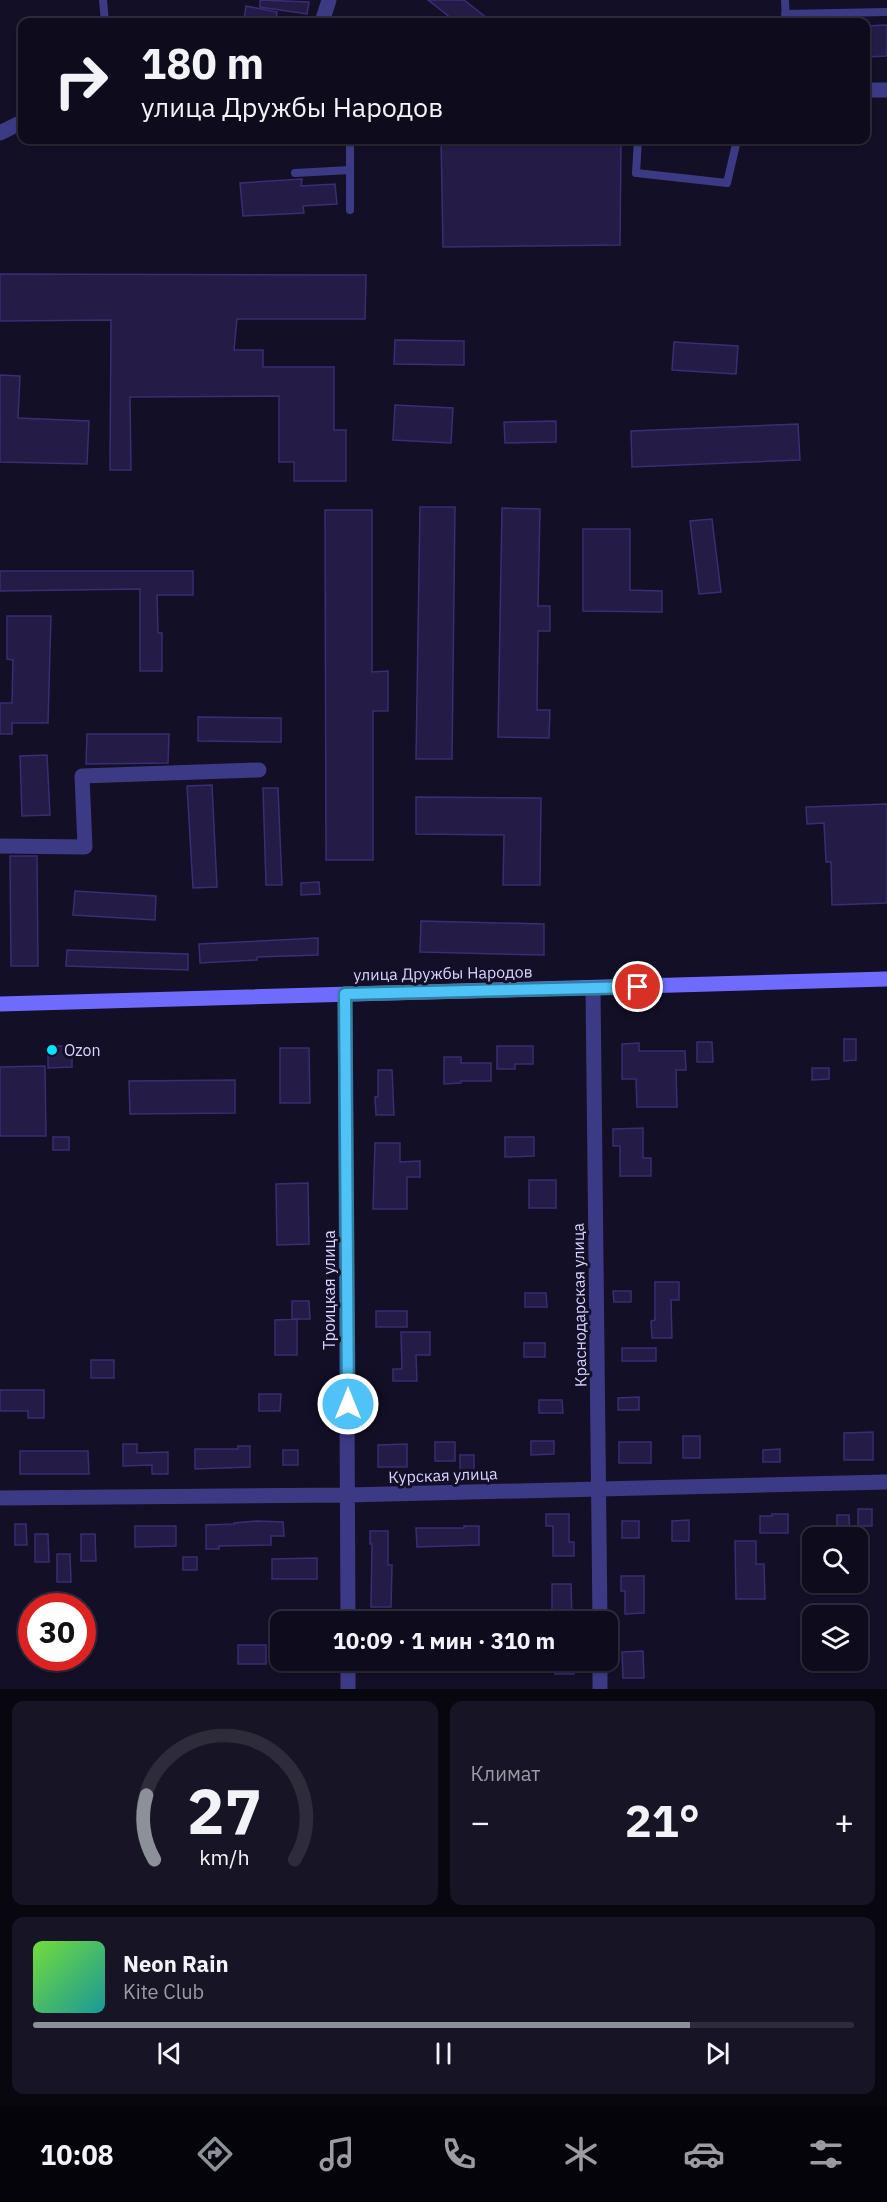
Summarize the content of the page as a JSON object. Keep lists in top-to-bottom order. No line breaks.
{"streets":{"street":["улица Дружбы Народов","Троицкая улица","Краснодарская улица","Курская улица"]},"crossings":[["улица Дружбы Народов","Троицкая улица"],["улица Дружбы Народов","Краснодарская улица"],["Троицкая улица","Курская улица"],["Краснодарская улица","Курская улица"]],"places":["Ozon"],"page":{"turn":["180 m","улица Дружбы Народов"],"limit":"30","trip":"10:09 · 1 мин · 310 m","tile":"Климат","heat":["−","21°","+"],"song":["Neon Rain","Kite Club"],"tabs":"10:08","gauge":["27","km/h"]}}
